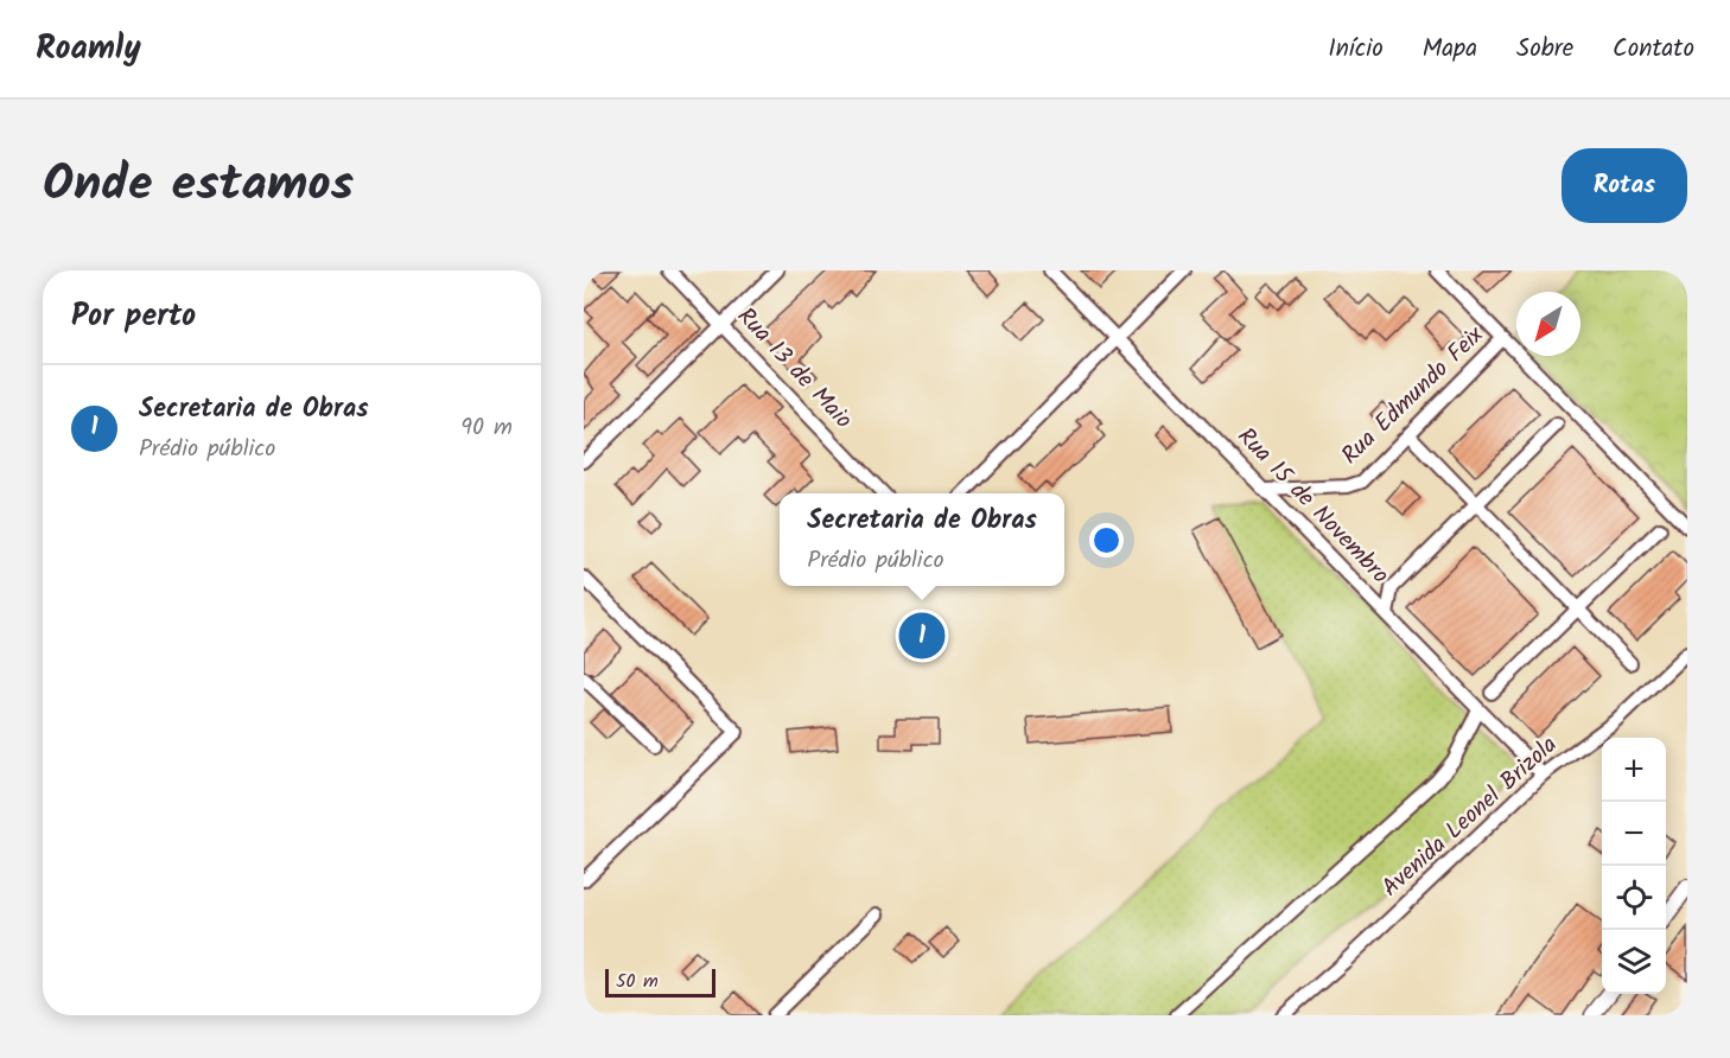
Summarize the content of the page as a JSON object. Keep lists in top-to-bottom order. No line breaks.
{"streets":{"street":["Rua 13 de Maio","Rua Edmundo Feix","Rua 15 de Novembro","Avenida Leonel Brizola"]},"crossings":[["Rua Edmundo Feix","Rua 15 de Novembro"],["Rua 15 de Novembro","Avenida Leonel Brizola"]],"scale_bar":"50 m","north":"bottom left","page":{"header":"Roamly","nav":["Início","Mapa","Sobre","Contato"],"title":"Onde estamos","buttons":"Rotas","heading":"Por perto","list":[{"mark":"1","name":"Secretaria de Obras","note":"Prédio público","value":"90 m"}],"popup":["Secretaria de Obras","Prédio público"],"pins":"1","map_buttons":["+","−"],"scale":"50 m"}}
